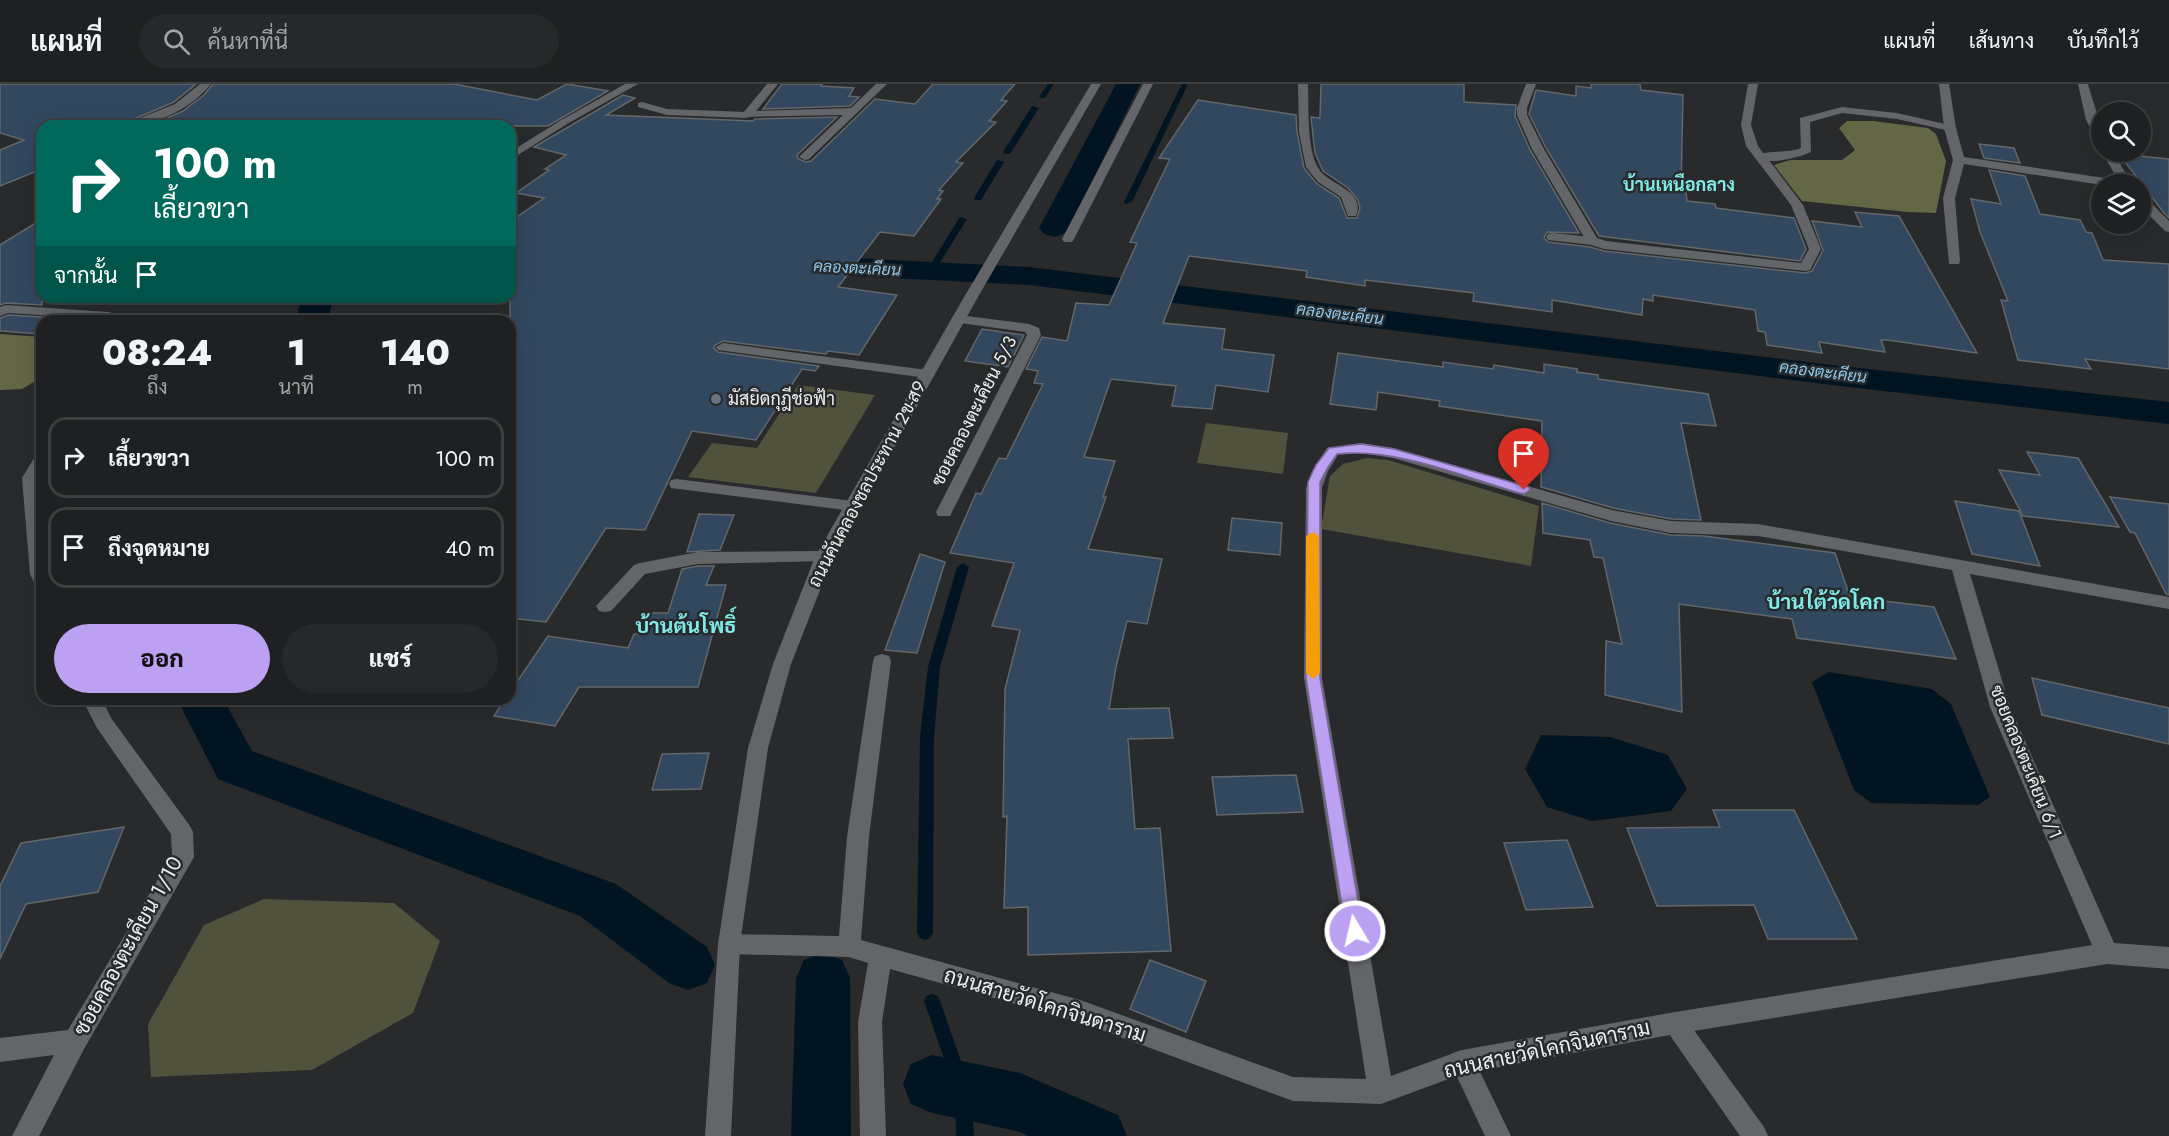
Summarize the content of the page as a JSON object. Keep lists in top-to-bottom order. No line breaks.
{"streets":{"street":["ซอยคลองตะเคียน 5/3","ถนนคันคลองชลประทาน 2ข-ส9","ซอยคลองตะเคียน 6/1","ซอยคลองตะเคียน 1/10","ถนนสายวัดโคกจินดาราม"]},"crossings":[["ซอยคลองตะเคียน 5/3","ถนนคันคลองชลประทาน 2ข-ส9"],["ถนนคันคลองชลประทาน 2ข-ส9","ถนนสายวัดโคกจินดาราม"],["ซอยคลองตะเคียน 6/1","ถนนสายวัดโคกจินดาราม"]],"districts":["บ้านเหนือกลาง","บ้านใต้วัดโคก","บ้านต้นโพธิ์"],"water":["คลองตะเคียน"],"places":["มัสยิดกุฎีช่อฟ้า"],"page":{"header":"แผนที่","search":"ค้นหาที่นี่","nav":["แผนที่","เส้นทาง","บันทึกไว้"],"turn":["100 m","เลี้ยวขวา"],"then":"จากนั้น","eta":["08:24","ถึง","1","นาที","140","m"],"list":[{"name":"เลี้ยวขวา","value":"100 m"},{"name":"ถึงจุดหมาย","value":"40 m"}],"buttons":["ออก","แชร์"]}}
